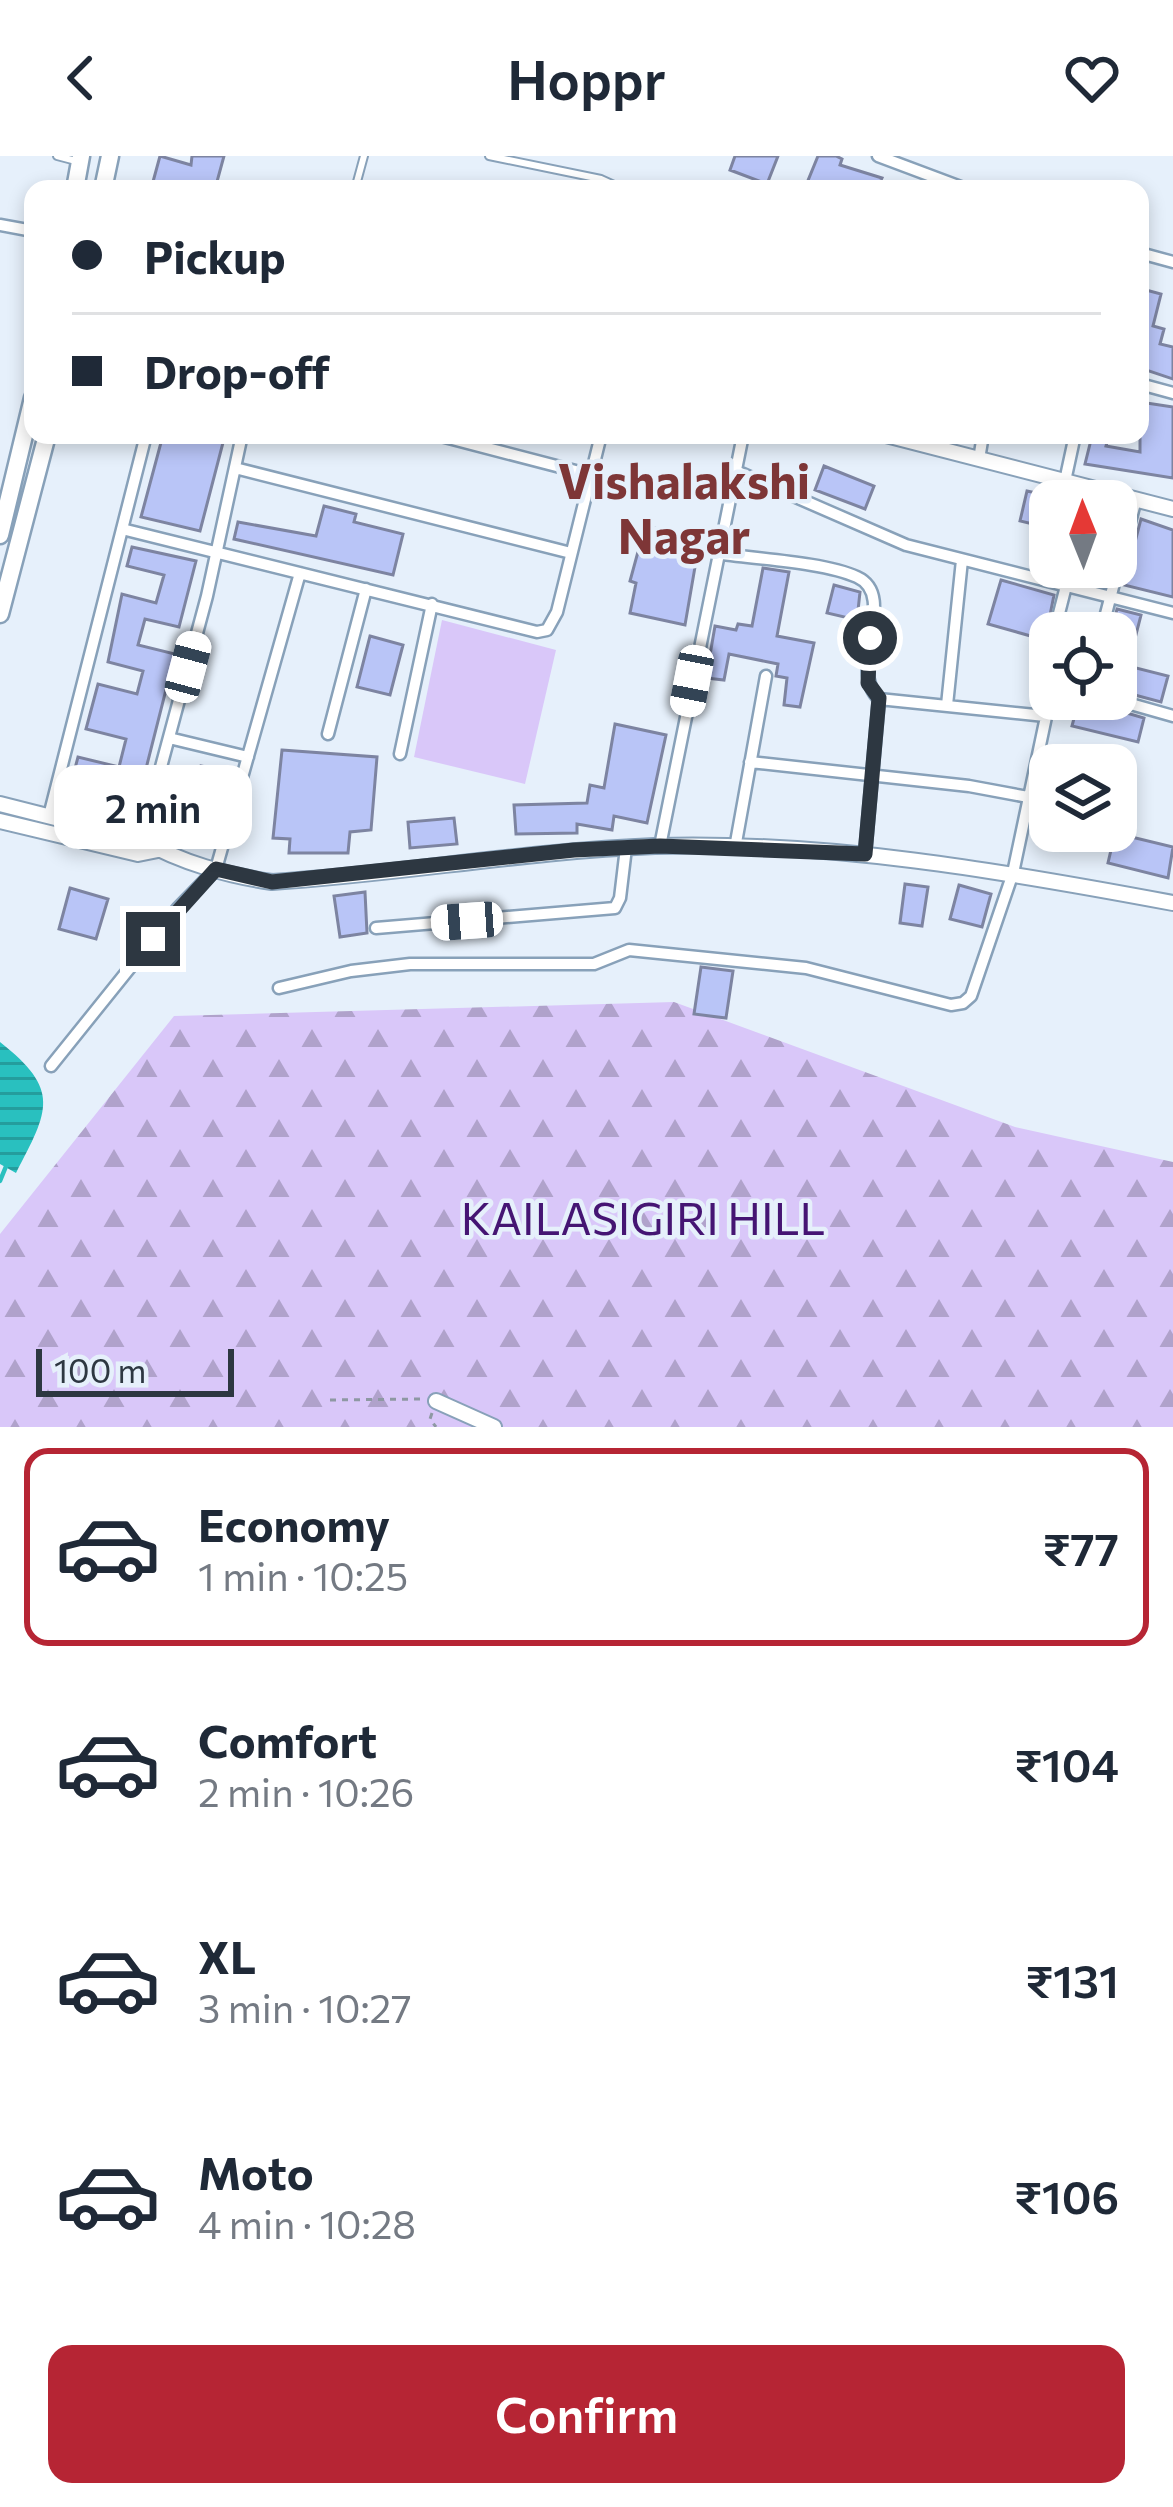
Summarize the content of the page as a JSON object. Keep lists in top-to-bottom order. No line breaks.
{"districts":["Vishalakshi Nagar"],"parks":["KAILASIGIRI HILL"],"scale_bar":"100 m","north":"top","page":{"header":"Hoppr","banner":["Pickup","Drop-off"],"bubble":"2 min","scale":"100 m","list":[{"name":"Economy","note":"1 min · 10:25","value":"₹77"},{"name":"Comfort","note":"2 min · 10:26","value":"₹104"},{"name":"XL","note":"3 min · 10:27","value":"₹131"},{"name":"Moto","note":"4 min · 10:28","value":"₹106"}],"buttons":"Confirm"}}
